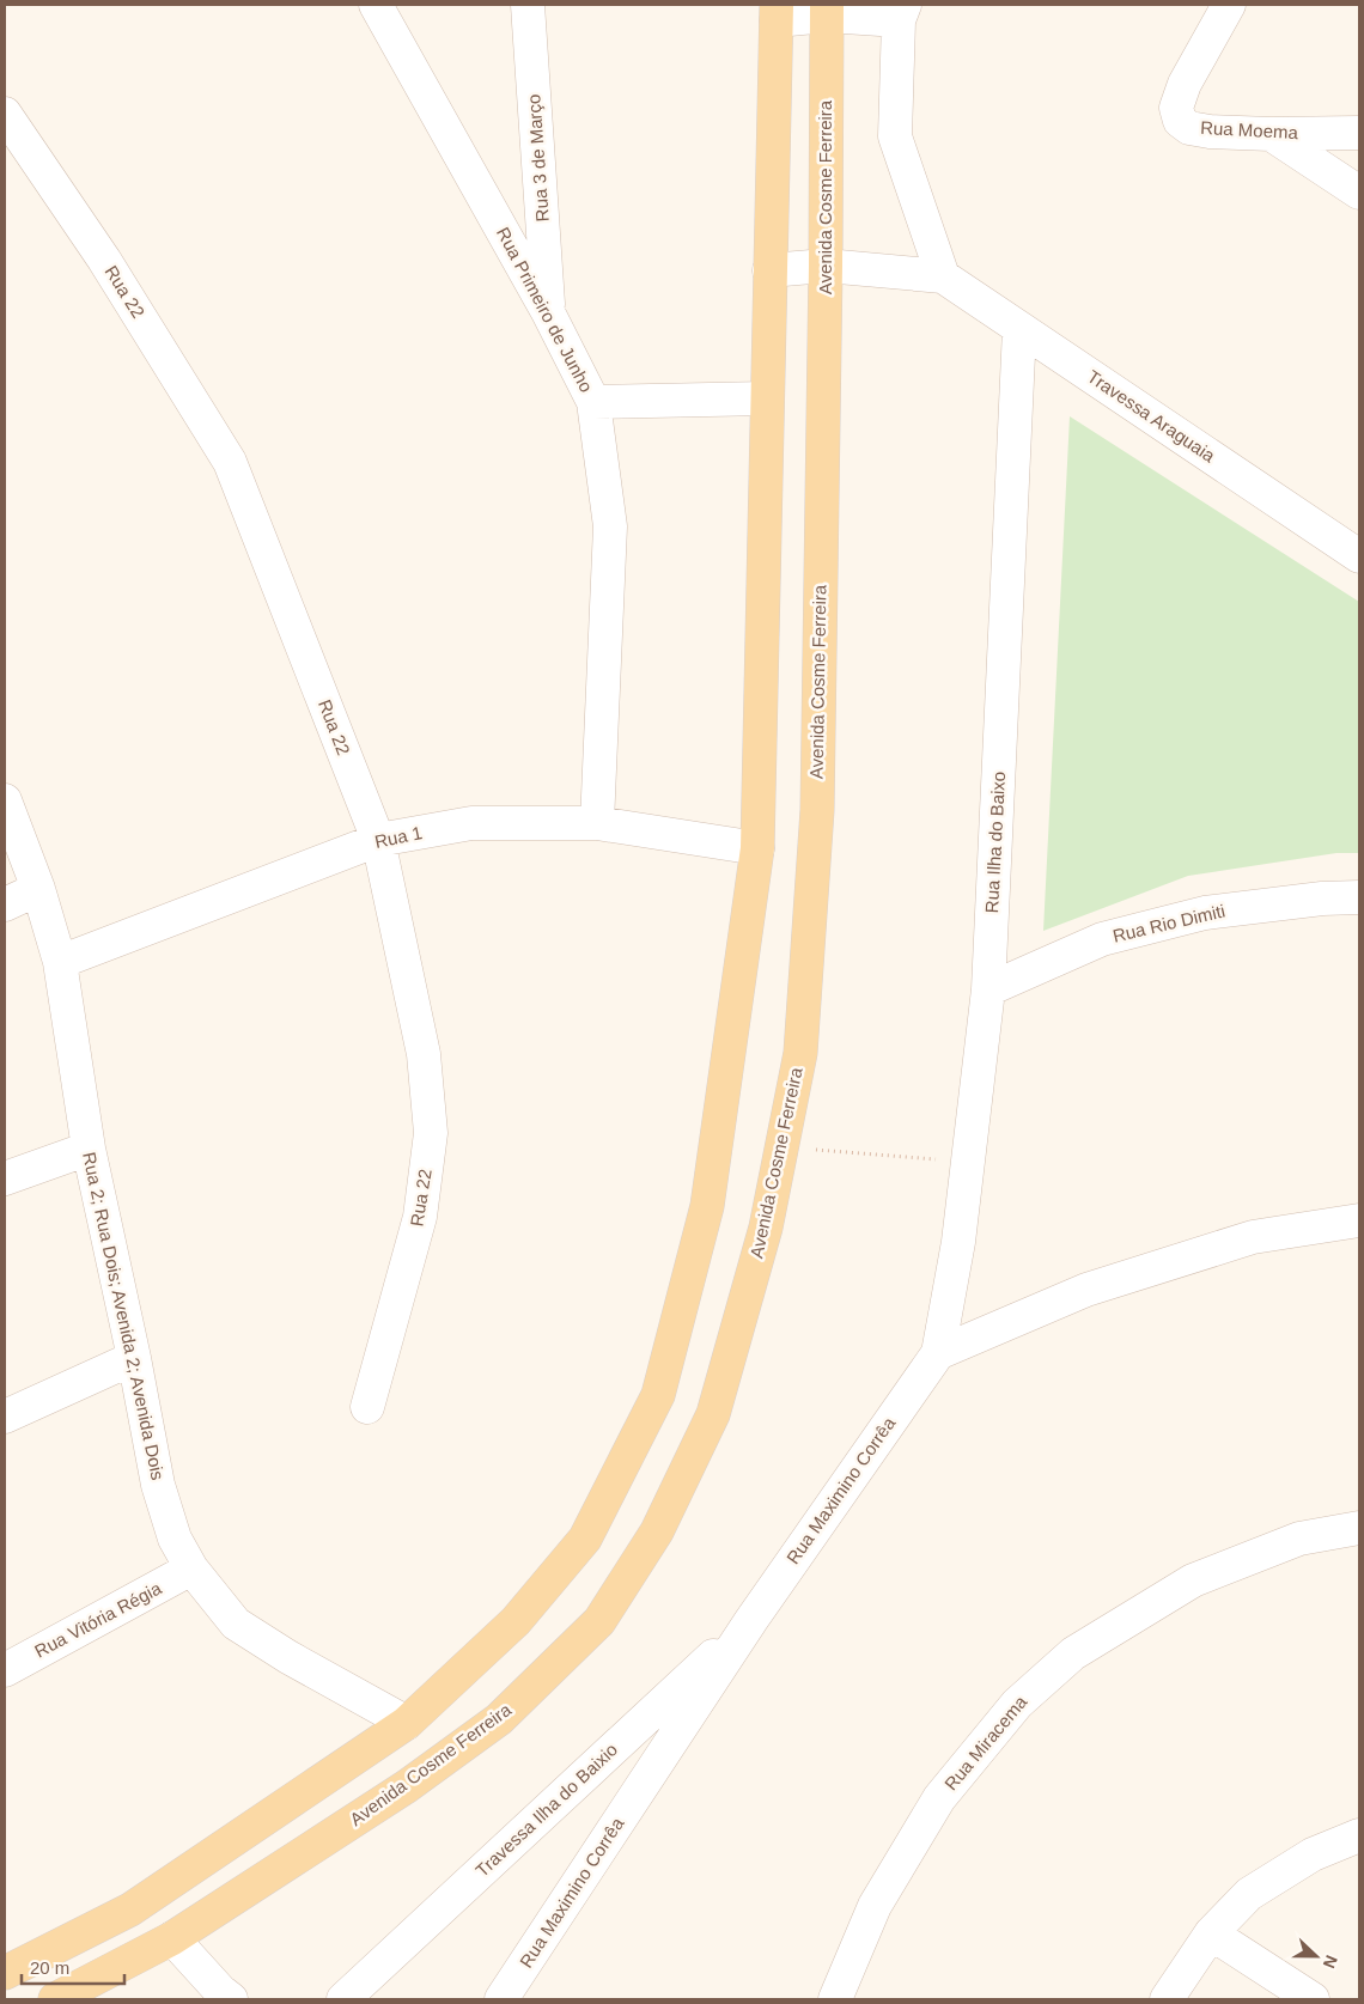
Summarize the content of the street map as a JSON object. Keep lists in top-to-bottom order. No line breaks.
{"streets":{"main road":["Avenida Cosme Ferreira"],"street":["Rua Moema","Rua 3 de Março","Rua 22","Rua Primeiro de Junho","Travessa Araguaia","Rua 1","Rua Ilha do Baixo","Rua Rio Dimiti","Rua 2; Rua Dois; Avenida 2; Avenida Dois","Rua Maximino Corrêa","Rua Vitória Régia","Rua Miracema","Travessa Ilha do Baixio"]},"crossings":[["Rua 3 de Março","Rua Primeiro de Junho"],["Rua 22","Rua 1"],["Rua Primeiro de Junho","Rua 1"],["Travessa Araguaia","Rua Ilha do Baixo"],["Rua 1","Rua 2; Rua Dois; Avenida 2; Avenida Dois"],["Rua Ilha do Baixo","Rua Rio Dimiti"],["Rua Ilha do Baixo","Rua Maximino Corrêa"],["Rua 2; Rua Dois; Avenida 2; Avenida Dois","Rua Vitória Régia"],["Rua Maximino Corrêa","Travessa Ilha do Baixio"]],"scale_bar":"20 m","north":"right"}
